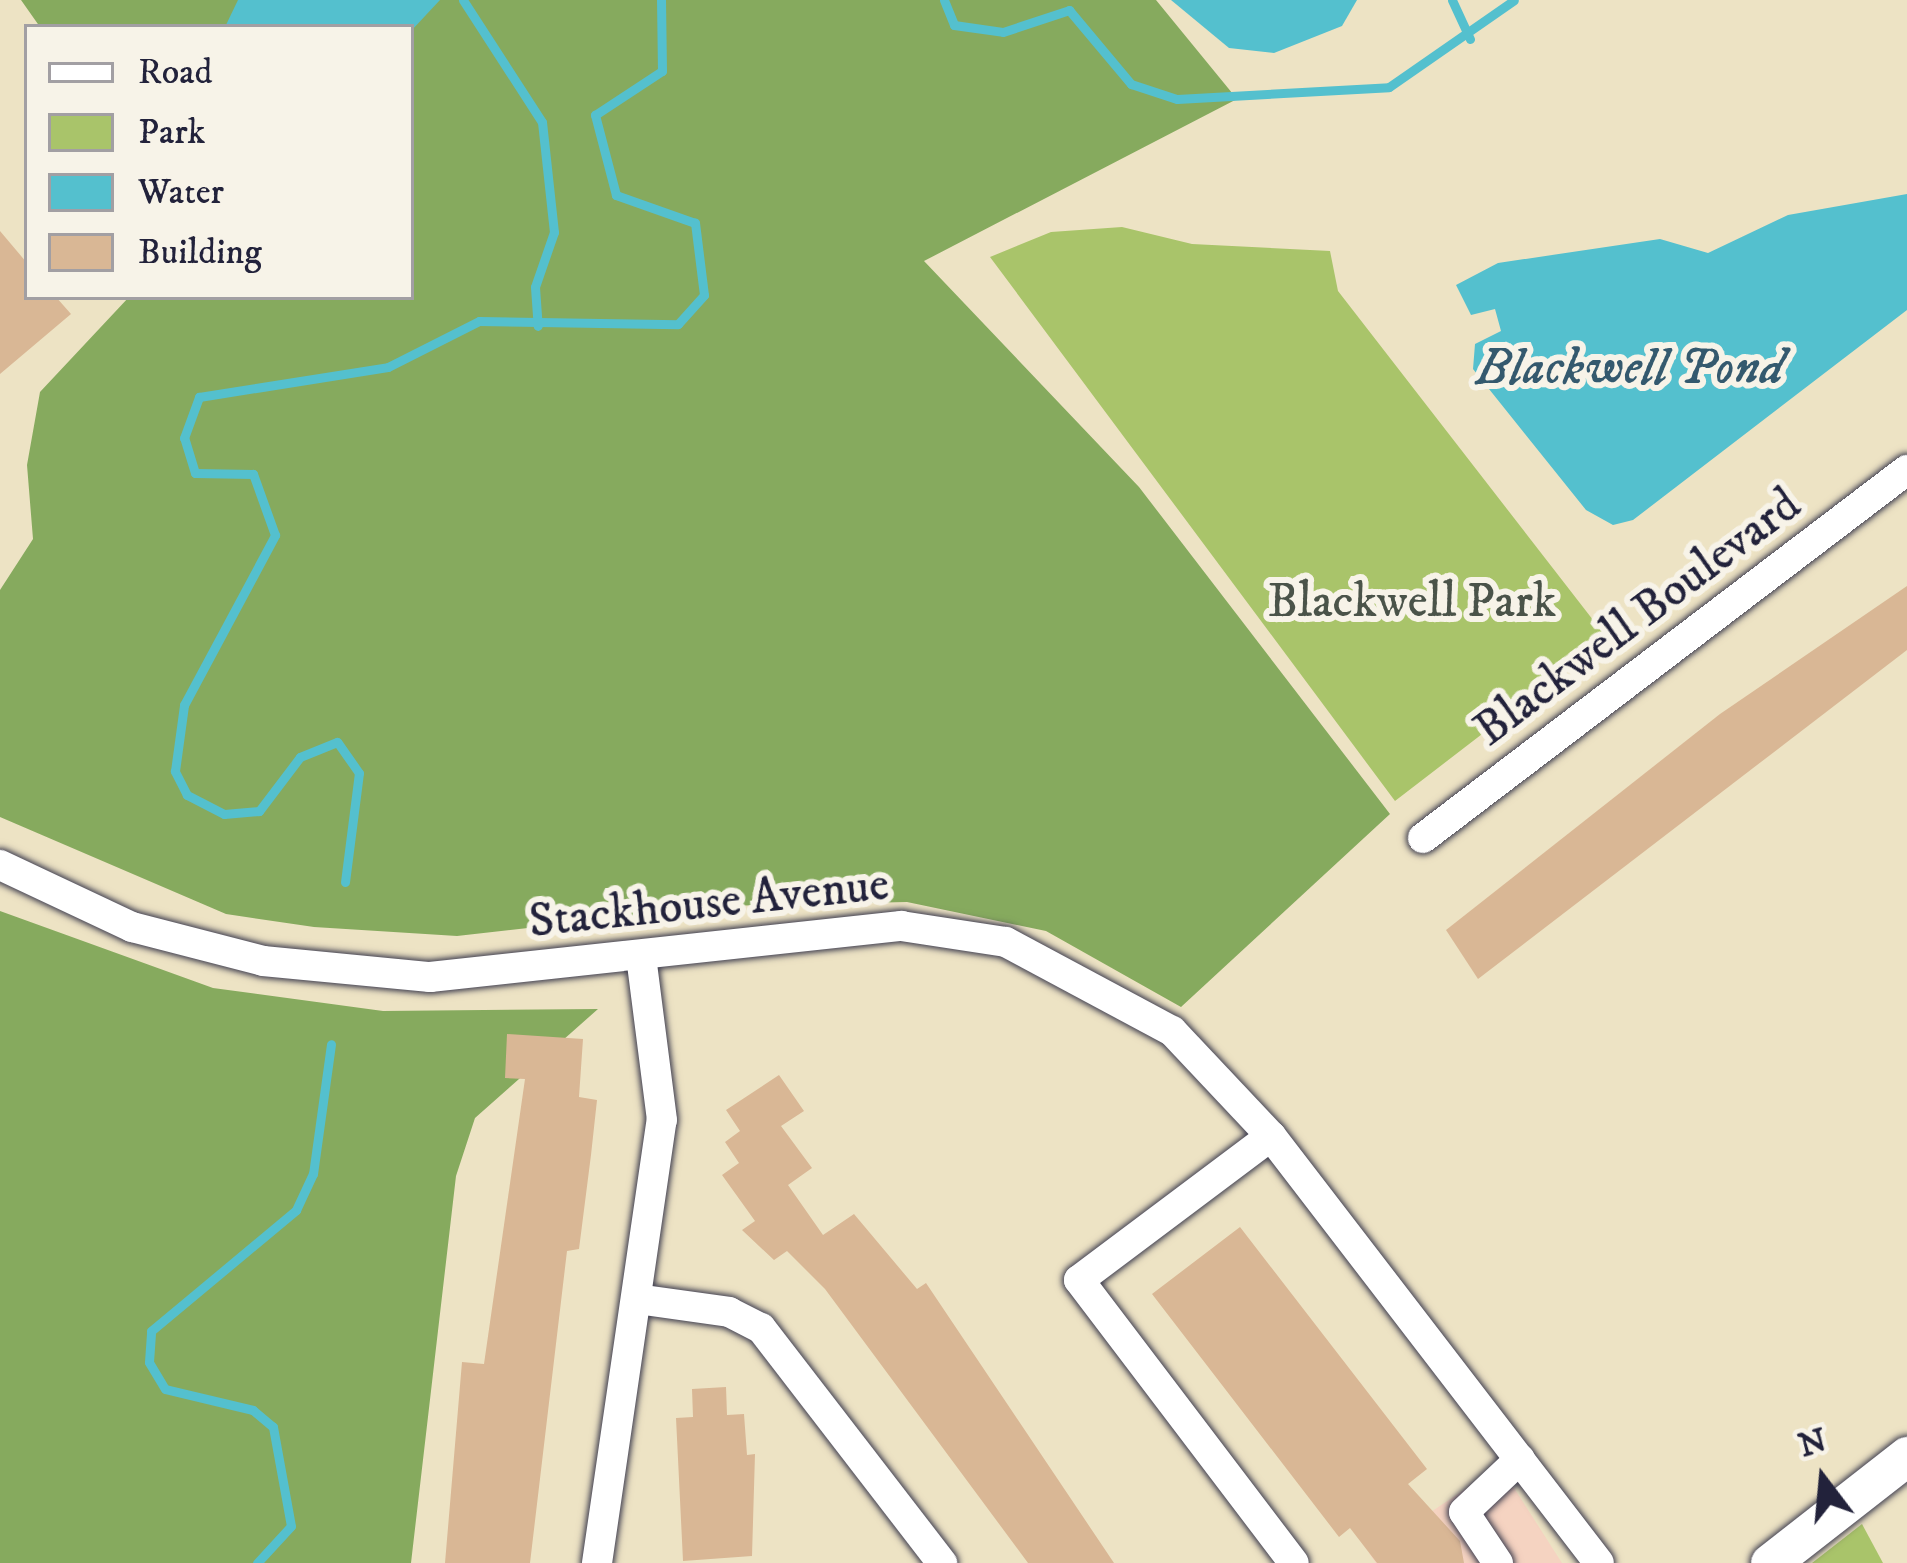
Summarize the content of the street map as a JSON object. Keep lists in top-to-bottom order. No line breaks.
{"streets":{"street":["Blackwell Boulevard","Stackhouse Avenue"]},"water":["Blackwell Pond"],"parks":["Blackwell Park"],"legend":["Road","Park","Water","Building"],"north":"top"}
